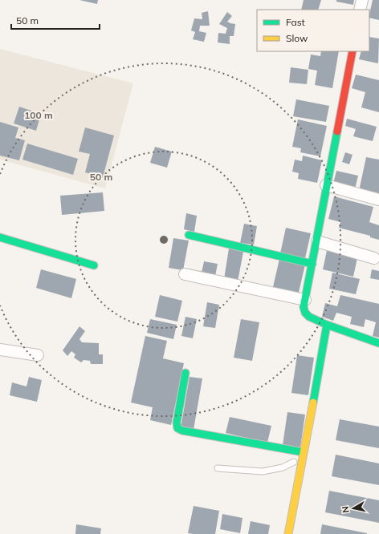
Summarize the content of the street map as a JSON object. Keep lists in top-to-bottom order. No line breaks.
{"legend":["Fast","Slow"],"scale_bar":"50 m","north":"left","rings":["100 m","50 m"]}
